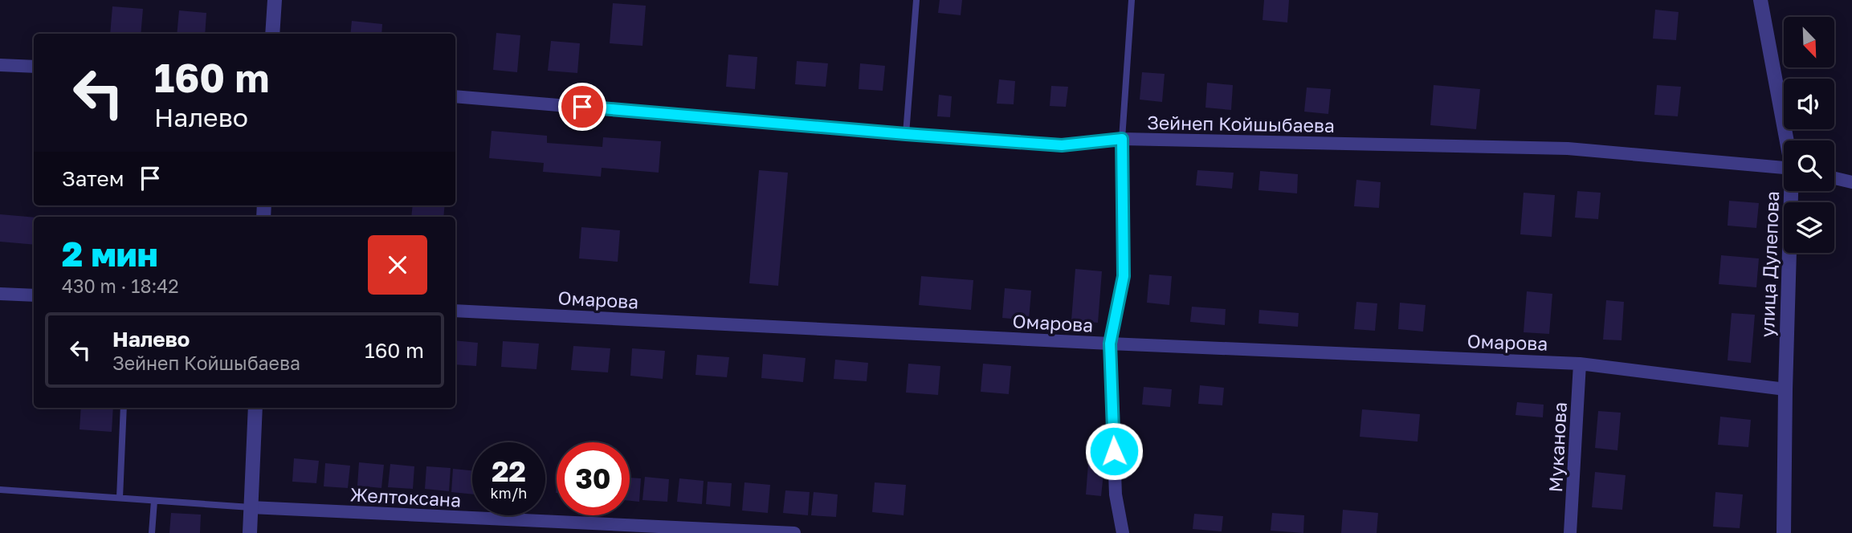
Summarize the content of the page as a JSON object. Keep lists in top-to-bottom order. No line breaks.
{"streets":{"street":["Зейнеп Койшыбаева","улица Дулепова","Омарова","Муканова","Желтоксана"]},"crossings":[["улица Дулепова","Омарова"],["Омарова","Муканова"]],"north":"bottom right","page":{"turn":["160 m","Налево"],"then":"Затем","heading":["2 мин","430 m · 18:42"],"list":[{"name":"Налево","note":"Зейнеп Койшыбаева","value":"160 m"}],"speed":"22 km/h","limit":"30"}}
